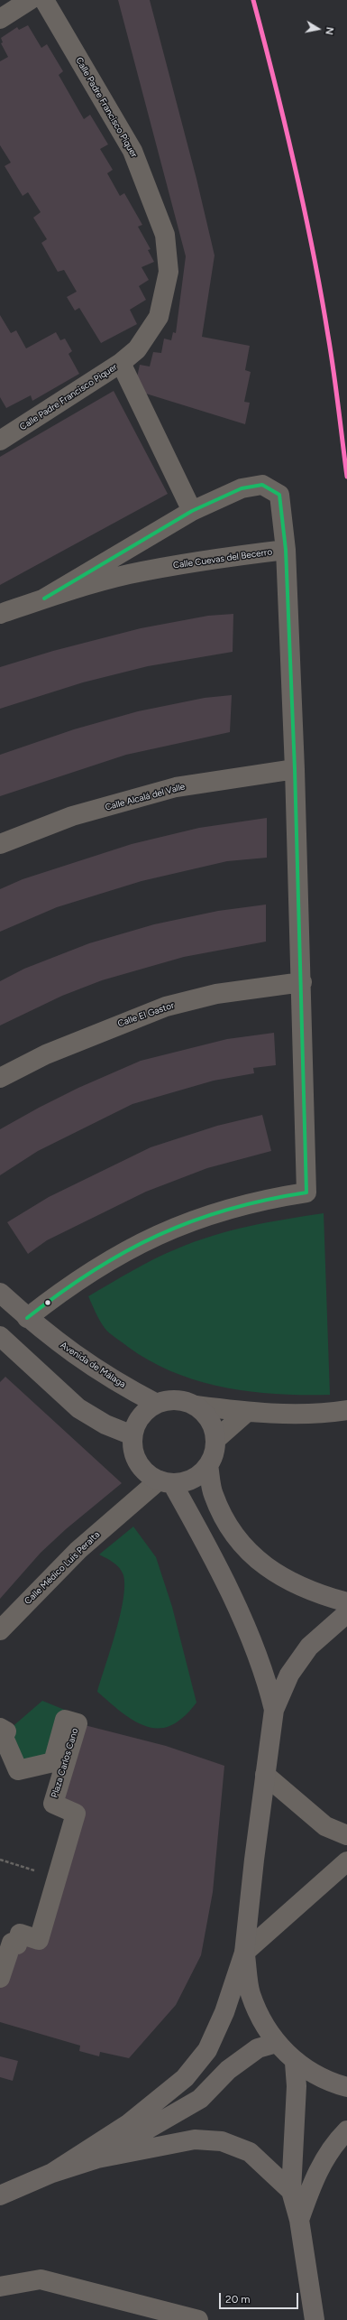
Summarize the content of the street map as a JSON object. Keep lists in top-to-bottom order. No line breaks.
{"streets":{"main road":["Avenida de Málaga"],"street":["Calle Padre Francisco Piquer","Calle Cuevas del Becerro","Calle Alcalá del Valle","Calle El Gastor","Calle Médico Luis Peralta","Plaza Carlos Cano"]},"crossings":[["Calle Cuevas del Becerro","Calle Alcalá del Valle"],["Calle Cuevas del Becerro","Calle El Gastor"],["Calle Cuevas del Becerro","Avenida de Málaga"],["Avenida de Málaga","Calle Médico Luis Peralta"]],"scale_bar":"20 m","north":"right"}
